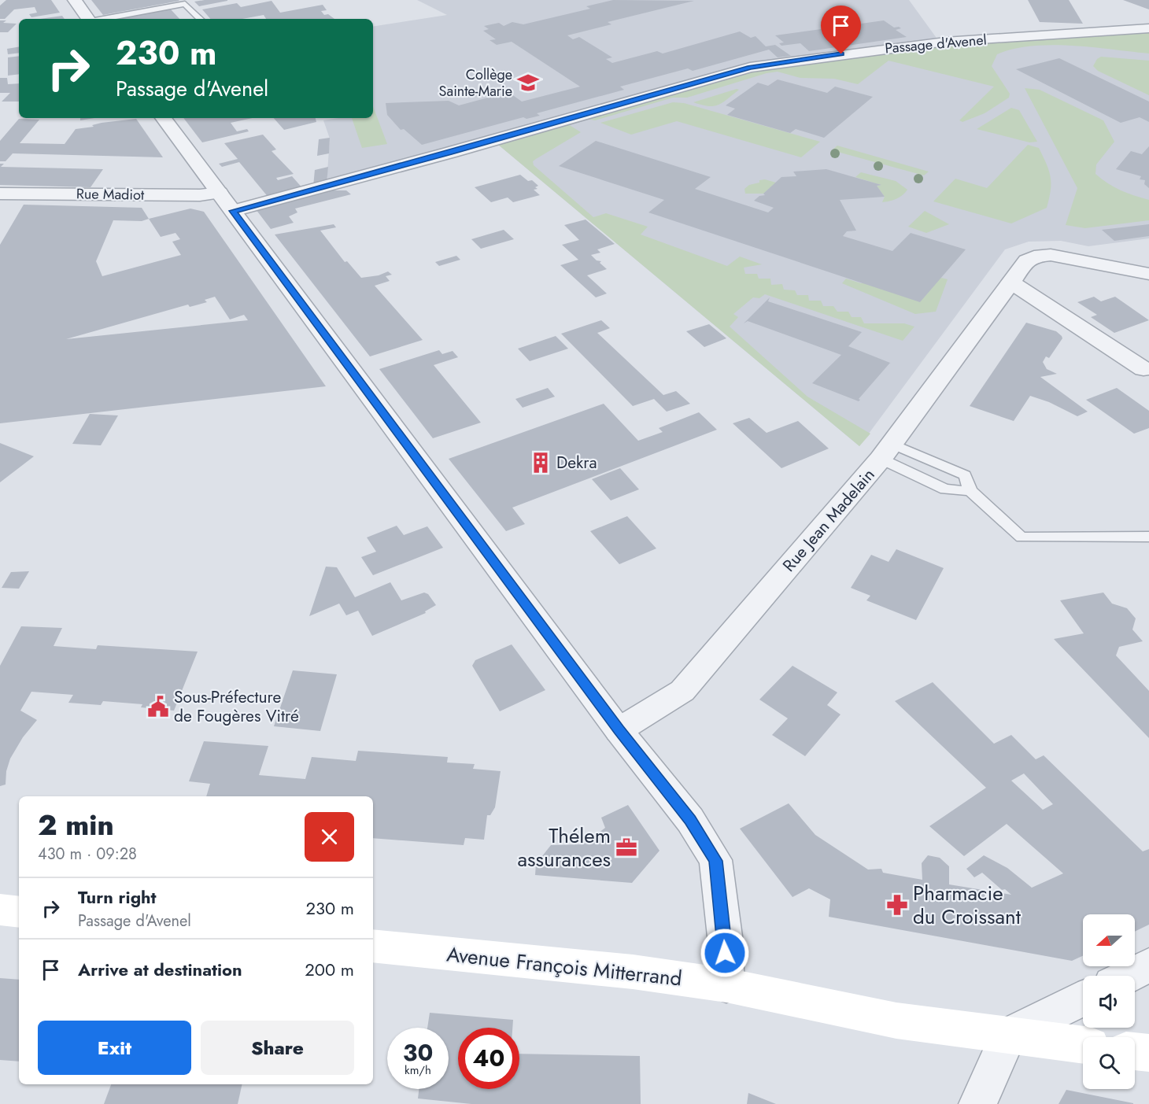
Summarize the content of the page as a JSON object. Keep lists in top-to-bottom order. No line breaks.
{"streets":{"main road":["Avenue François Mitterrand"],"street":["Passage d'Avenel","Rue Madiot","Rue Jean Madelain"]},"crossings":[["Passage d'Avenel","Rue Madiot"]],"places":{"school or university":["Collège Sainte-Marie"],"building":["Dekra"],"public building":["Sous-Préfecture de Fougères Vitré"],"office":["Thélem assurances"],"pharmacy":["Pharmacie du Croissant"]},"north":"left","page":{"turn":["230 m","Passage d'Avenel"],"heading":["2 min","430 m · 09:28"],"list":[{"name":"Turn right","note":"Passage d'Avenel","value":"230 m"},{"name":"Arrive at destination","value":"200 m"}],"buttons":["Exit","Share"],"speed":"30 km/h","limit":"40"}}
